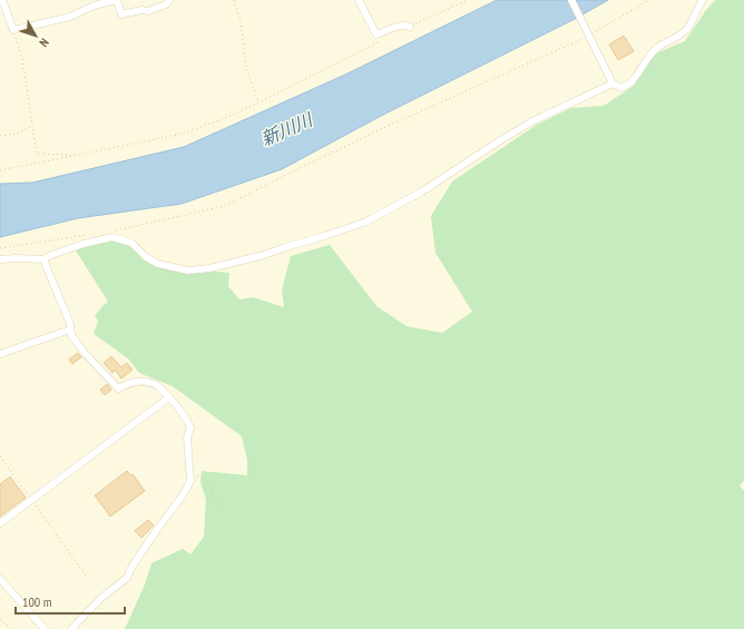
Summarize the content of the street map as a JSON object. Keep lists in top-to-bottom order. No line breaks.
{"water":["新川川"],"scale_bar":"100 m","north":"bottom right"}
